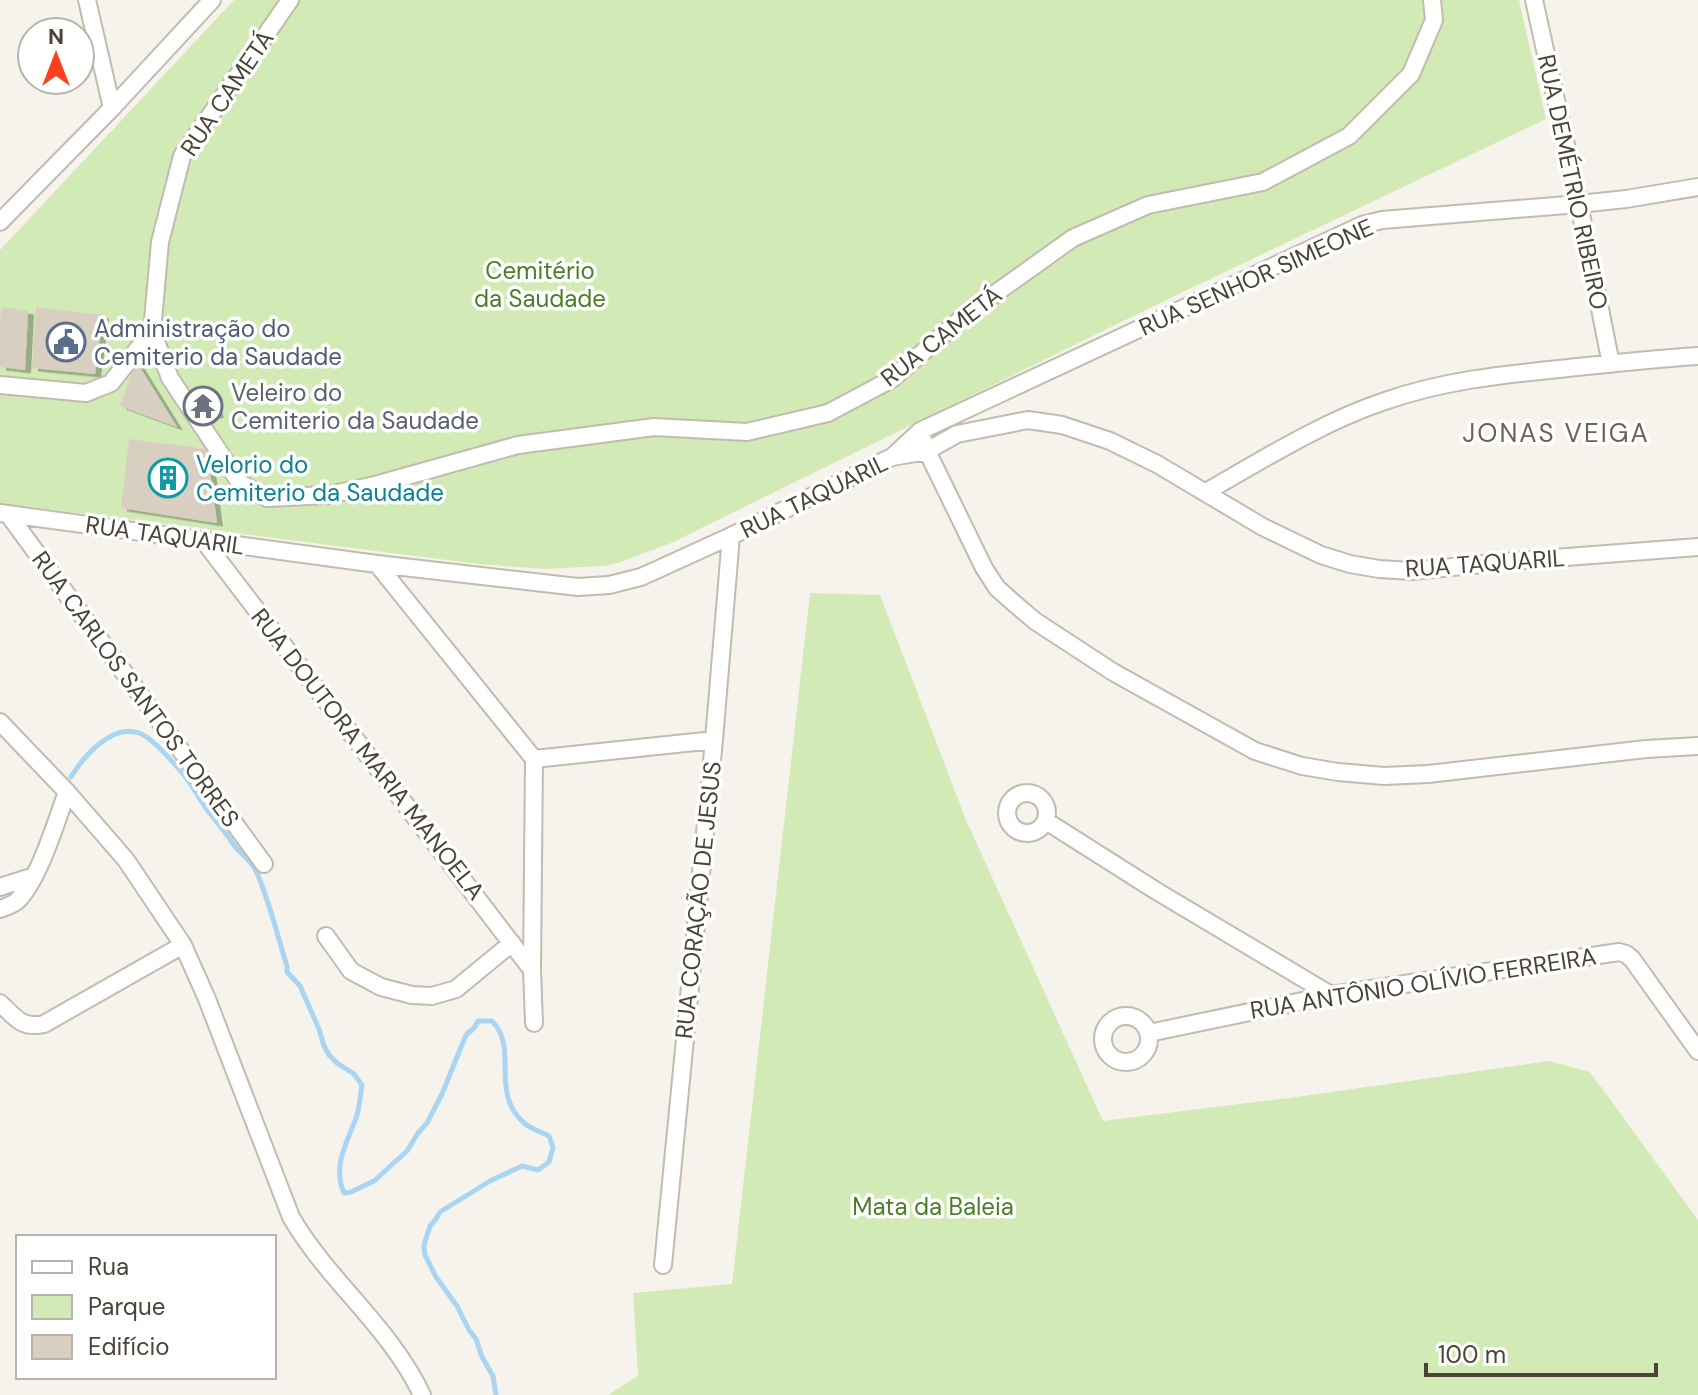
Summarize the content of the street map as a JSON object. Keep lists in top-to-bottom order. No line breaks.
{"streets":{"street":["RUA CAMETÁ","RUA DEMÉTRIO RIBEIRO","RUA SENHOR SIMEONE","RUA TAQUARIL","RUA CARLOS SANTOS TORRES","RUA DOUTORA MARIA MANOELA","RUA CORAÇÃO DE JESUS","RUA ANTÔNIO OLÍVIO FERREIRA"]},"crossings":[["RUA DEMÉTRIO RIBEIRO","RUA SENHOR SIMEONE"],["RUA SENHOR SIMEONE","RUA TAQUARIL"],["RUA TAQUARIL","RUA CARLOS SANTOS TORRES"],["RUA TAQUARIL","RUA DOUTORA MARIA MANOELA"],["RUA TAQUARIL","RUA CORAÇÃO DE JESUS"]],"districts":["JONAS VEIGA"],"parks":["Cemitério da Saudade","Mata da Baleia"],"places":{"public building":["Administração do Cemiterio da Saudade"],"temple":["Veleiro do Cemiterio da Saudade"],"building":["Velorio do Cemiterio da Saudade"]},"legend":["Rua","Parque","Edifício"],"scale_bar":"100 m","north":"top"}
